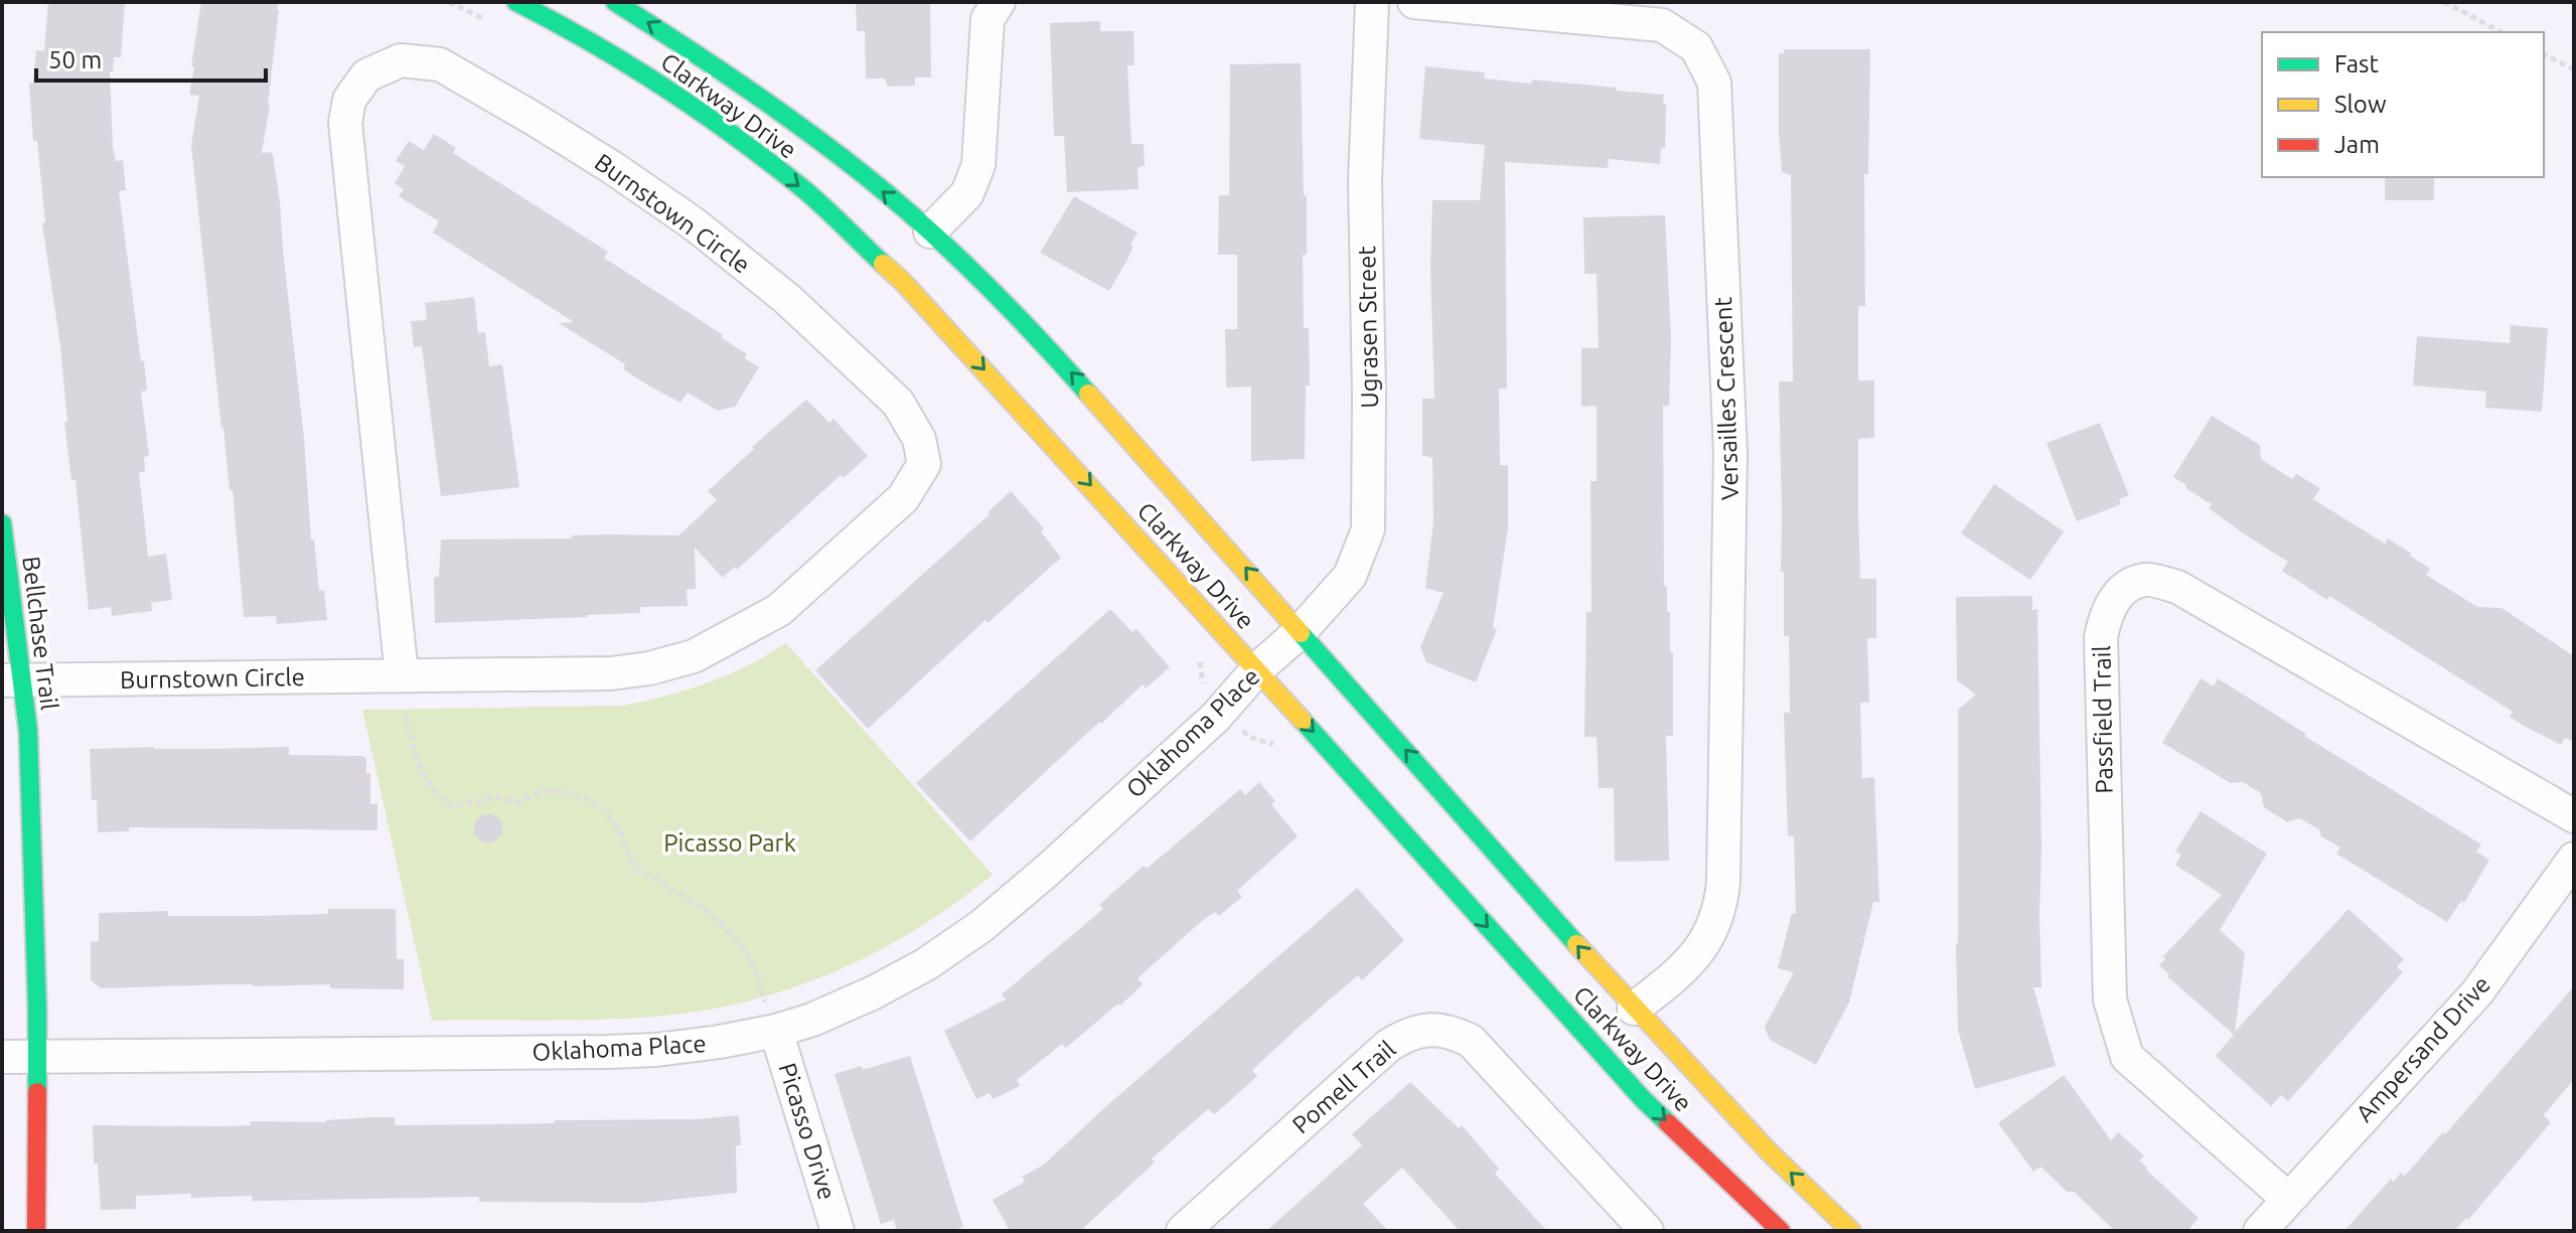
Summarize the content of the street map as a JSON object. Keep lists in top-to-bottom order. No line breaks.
{"streets":{"street":["Clarkway Drive","Burnstown Circle","Ugrasen Street","Versailles Crescent","Bellchase Trail","Passfield Trail","Oklahoma Place","Ampersand Drive","Pomell Trail","Picasso Drive"]},"crossings":[["Clarkway Drive","Ugrasen Street"],["Clarkway Drive","Versailles Crescent"],["Clarkway Drive","Oklahoma Place"],["Burnstown Circle","Bellchase Trail"],["Ugrasen Street","Oklahoma Place"],["Bellchase Trail","Oklahoma Place"],["Passfield Trail","Ampersand Drive"],["Oklahoma Place","Picasso Drive"]],"parks":["Picasso Park"],"legend":["Fast","Slow","Jam"],"scale_bar":"50 m"}
